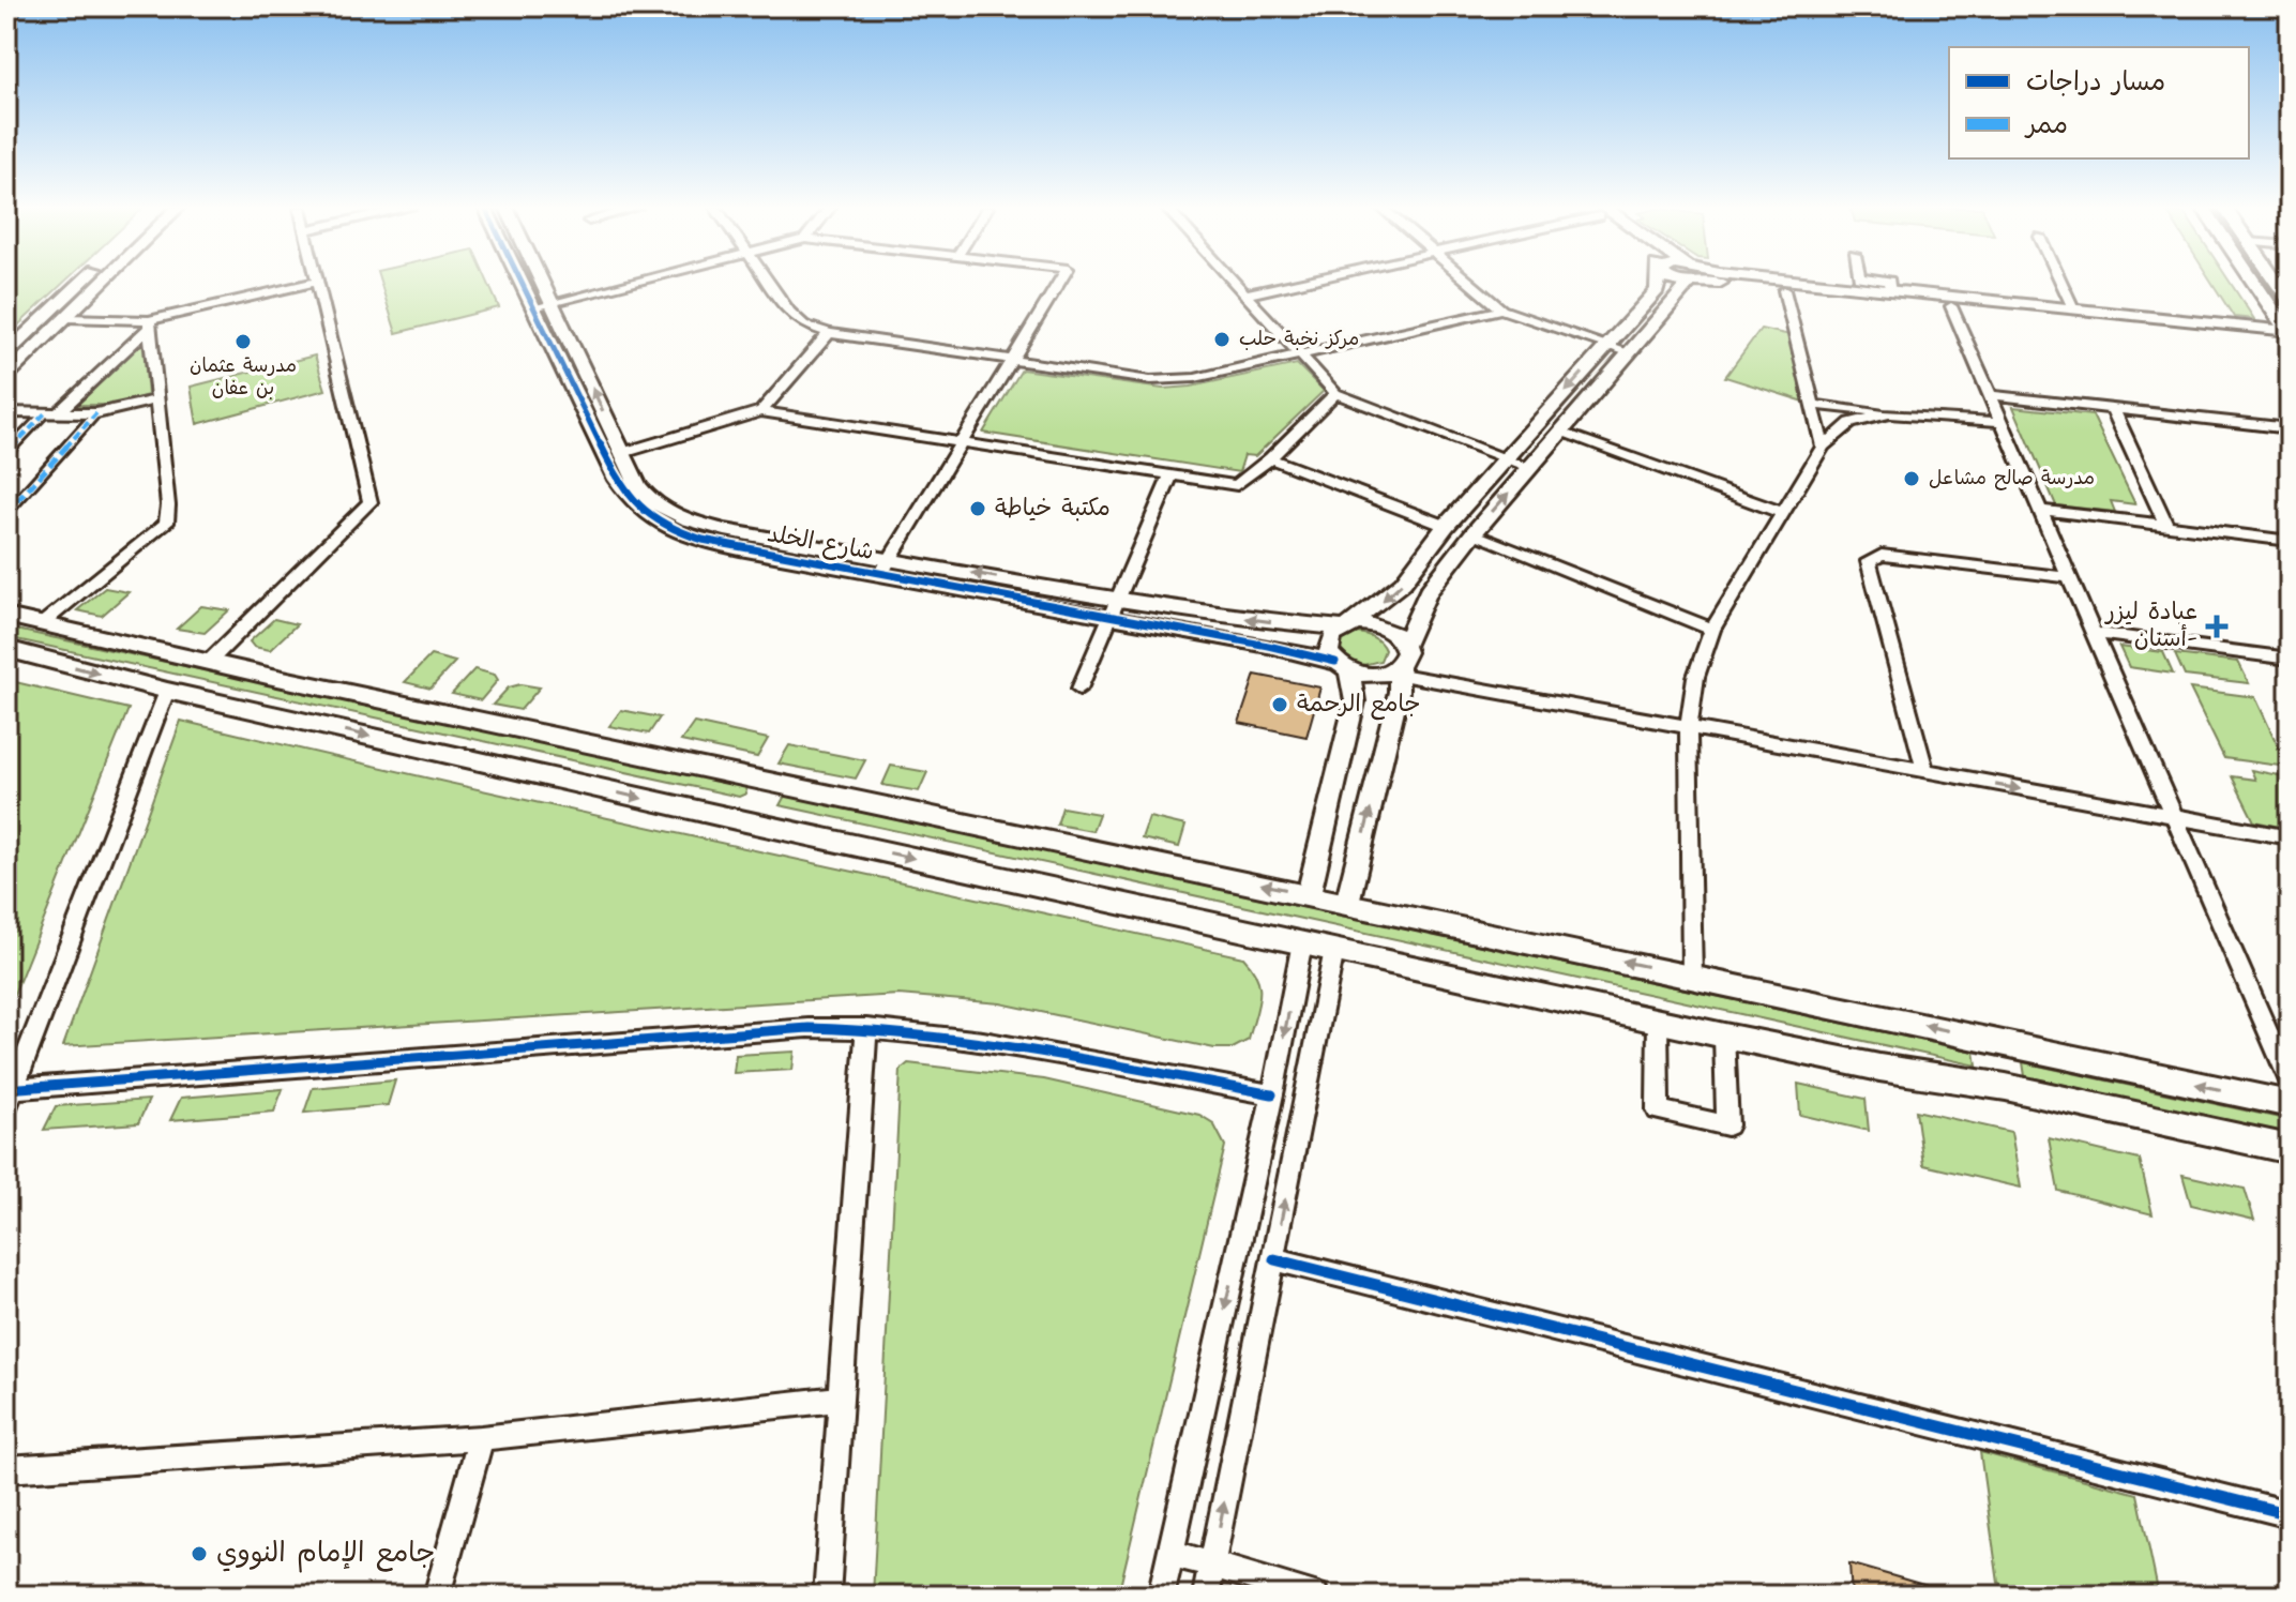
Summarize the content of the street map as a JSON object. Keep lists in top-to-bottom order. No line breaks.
{"streets":{"street":["شارع الخلد"]},"places":{"other":["مركز نخبة حلب","مدرسة عثمان بن عفان","مدرسة صالح مشاعل","مكتبة خياطة","جامع الرحمة","جامع الإمام النووي"],"health":["عيادة ليزر أسنان-"]},"legend":["مسار دراجات","ممر"]}
